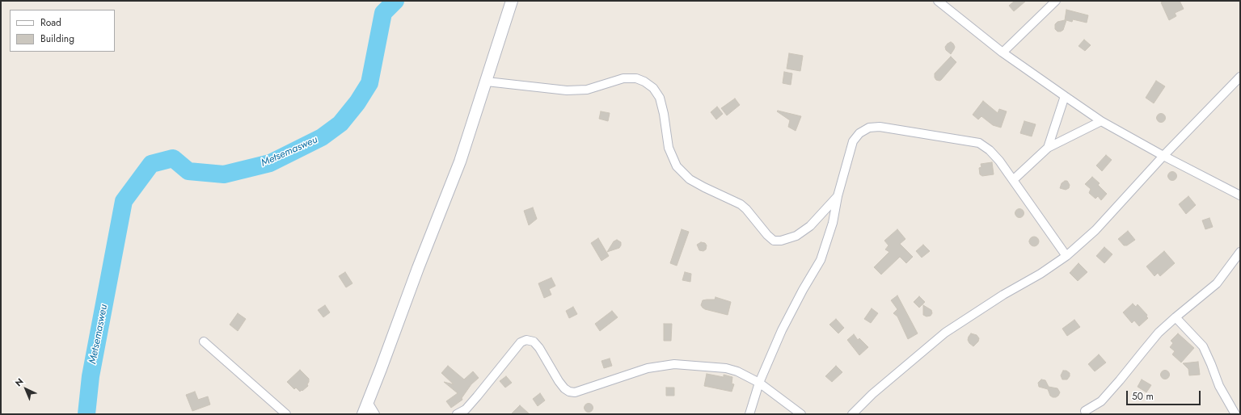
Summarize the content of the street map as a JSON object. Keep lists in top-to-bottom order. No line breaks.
{"water":["Metsemasweu"],"legend":["Road","Building"],"scale_bar":"50 m","north":"top left"}
